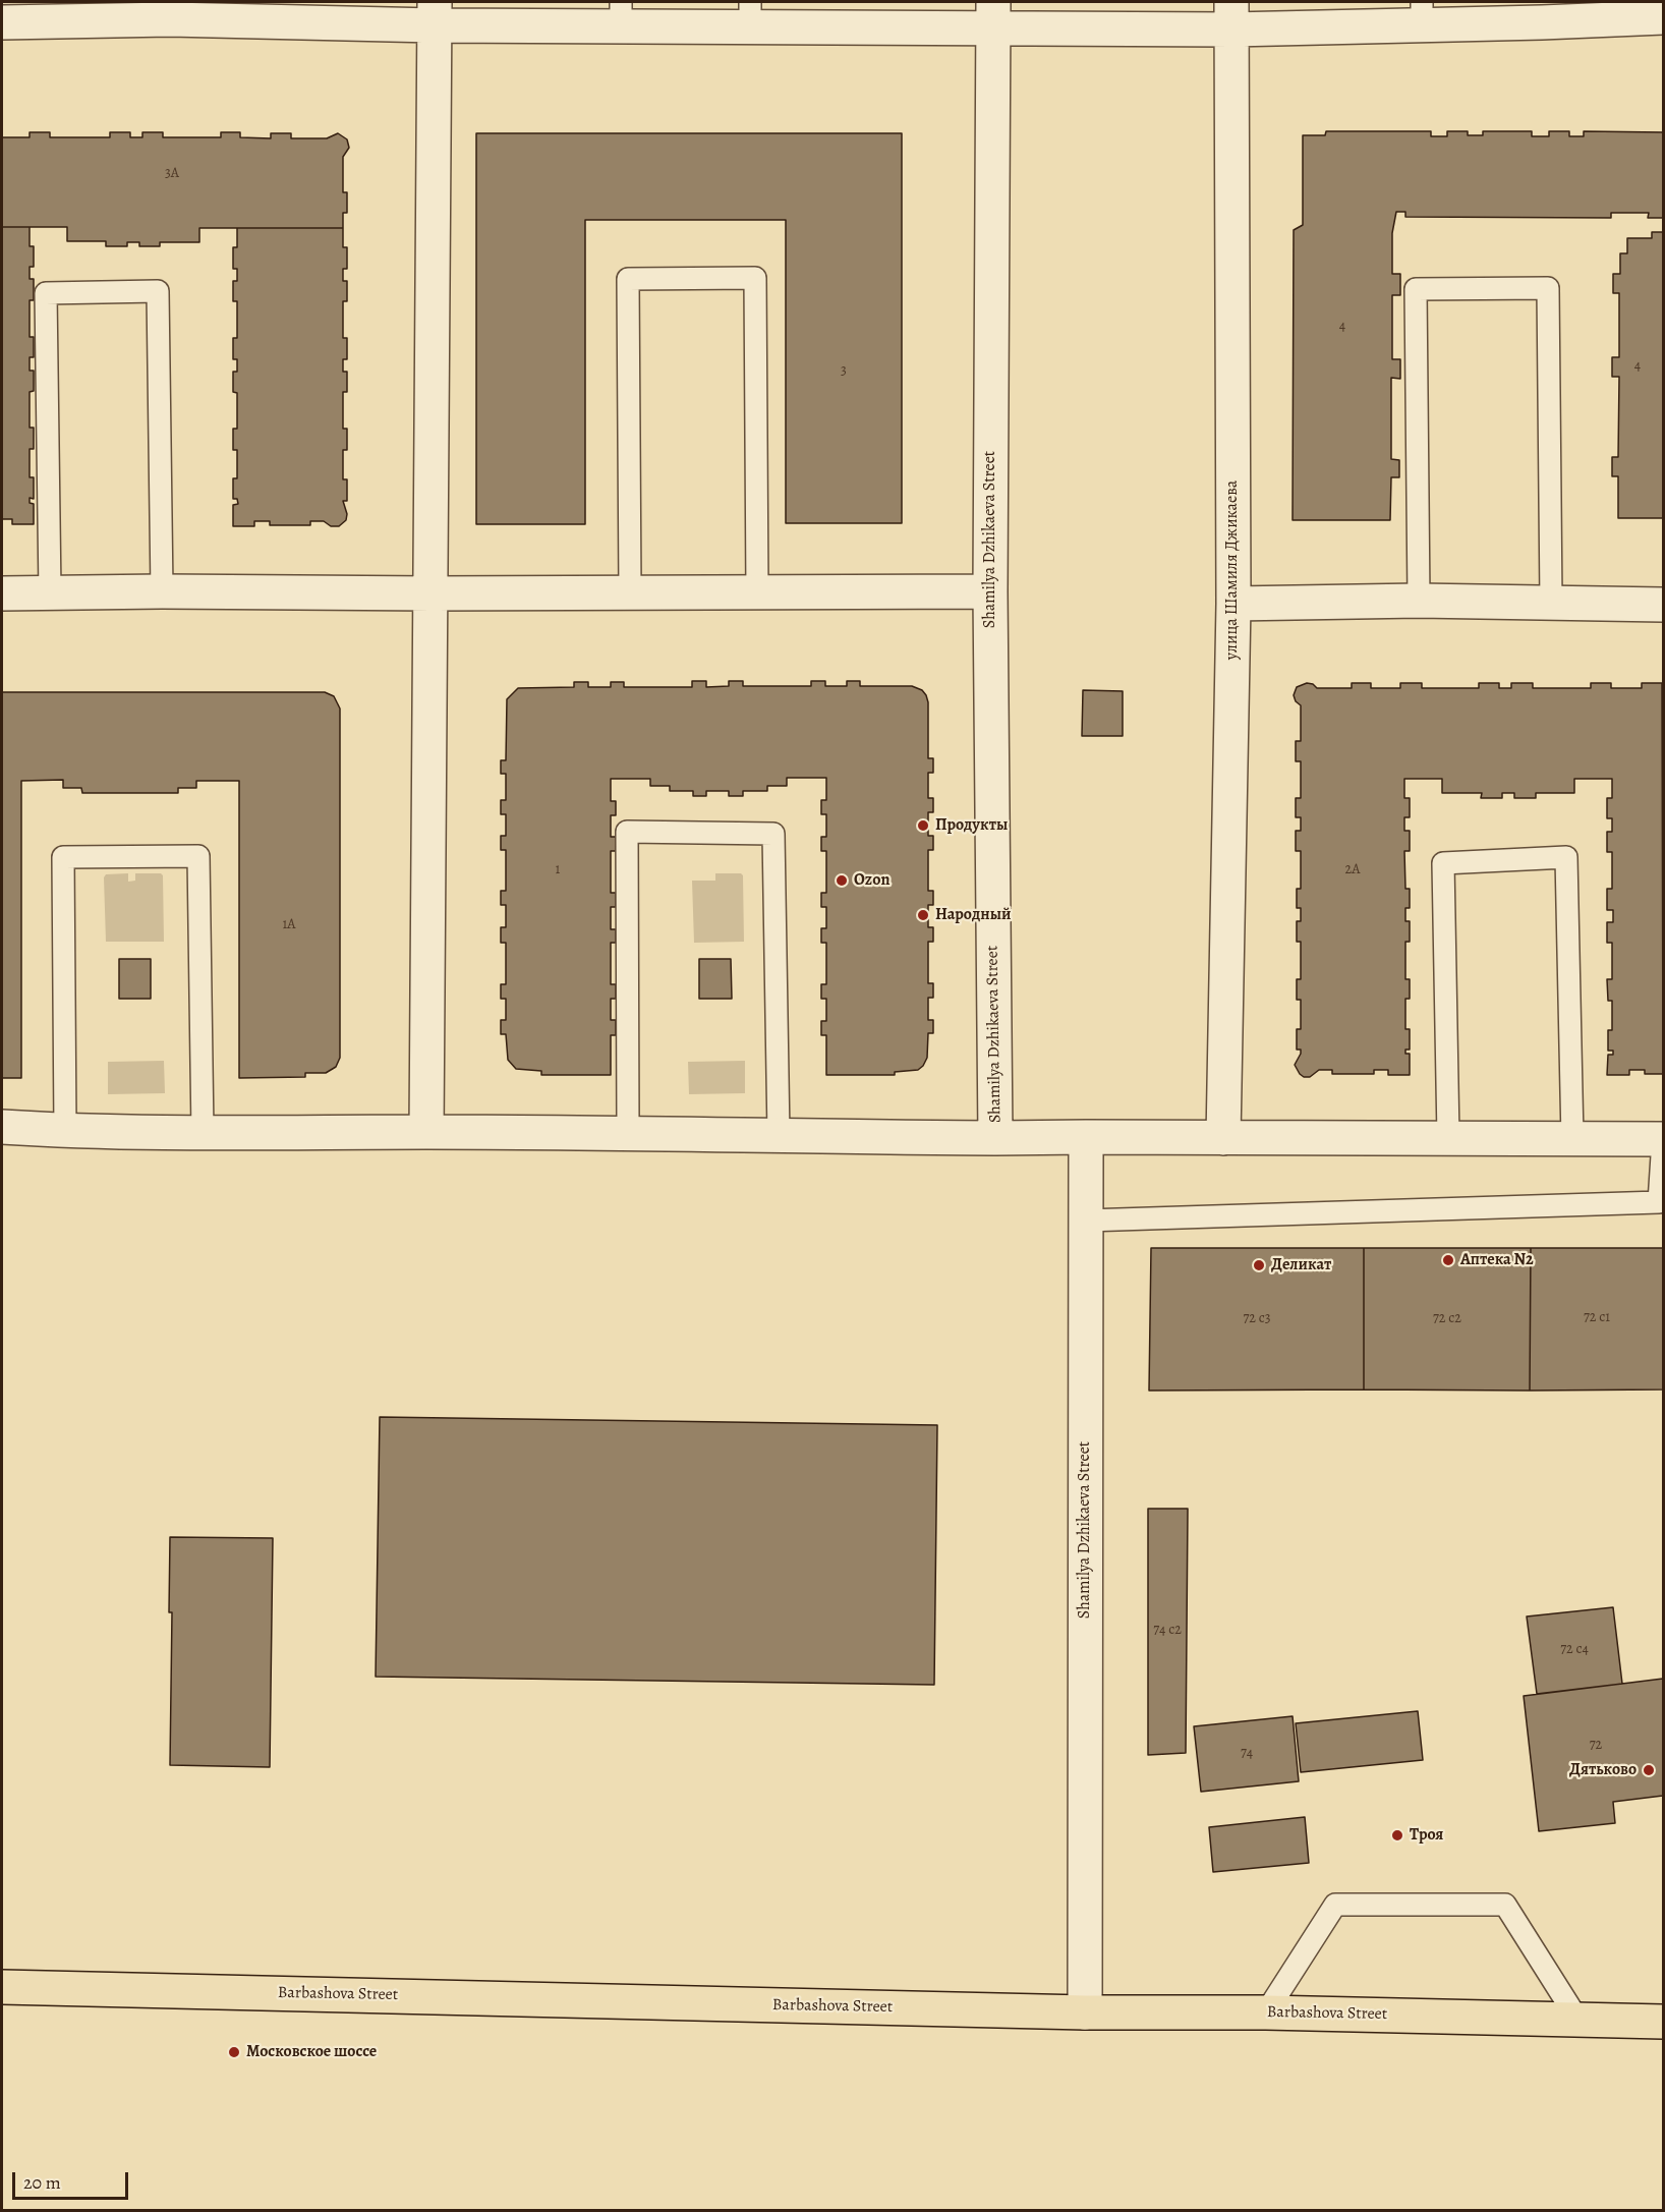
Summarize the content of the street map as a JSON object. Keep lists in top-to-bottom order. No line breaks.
{"streets":{"main road":["Barbashova Street"],"street":["Shamilya Dzhikaeva Street","улица Шамиля Джикаева"]},"crossings":[["Shamilya Dzhikaeva Street","Barbashova Street"]],"places":["Продукты","Ozon","Народный","Аптека N2","Деликат","Дятьково","Троя","Московское шоссе"],"house_numbers":["3А","4","4","3","1","2А","1А","72 с1","72 с3","72 с2","74 с2","72 с4","72","74"],"scale_bar":"20 m"}
